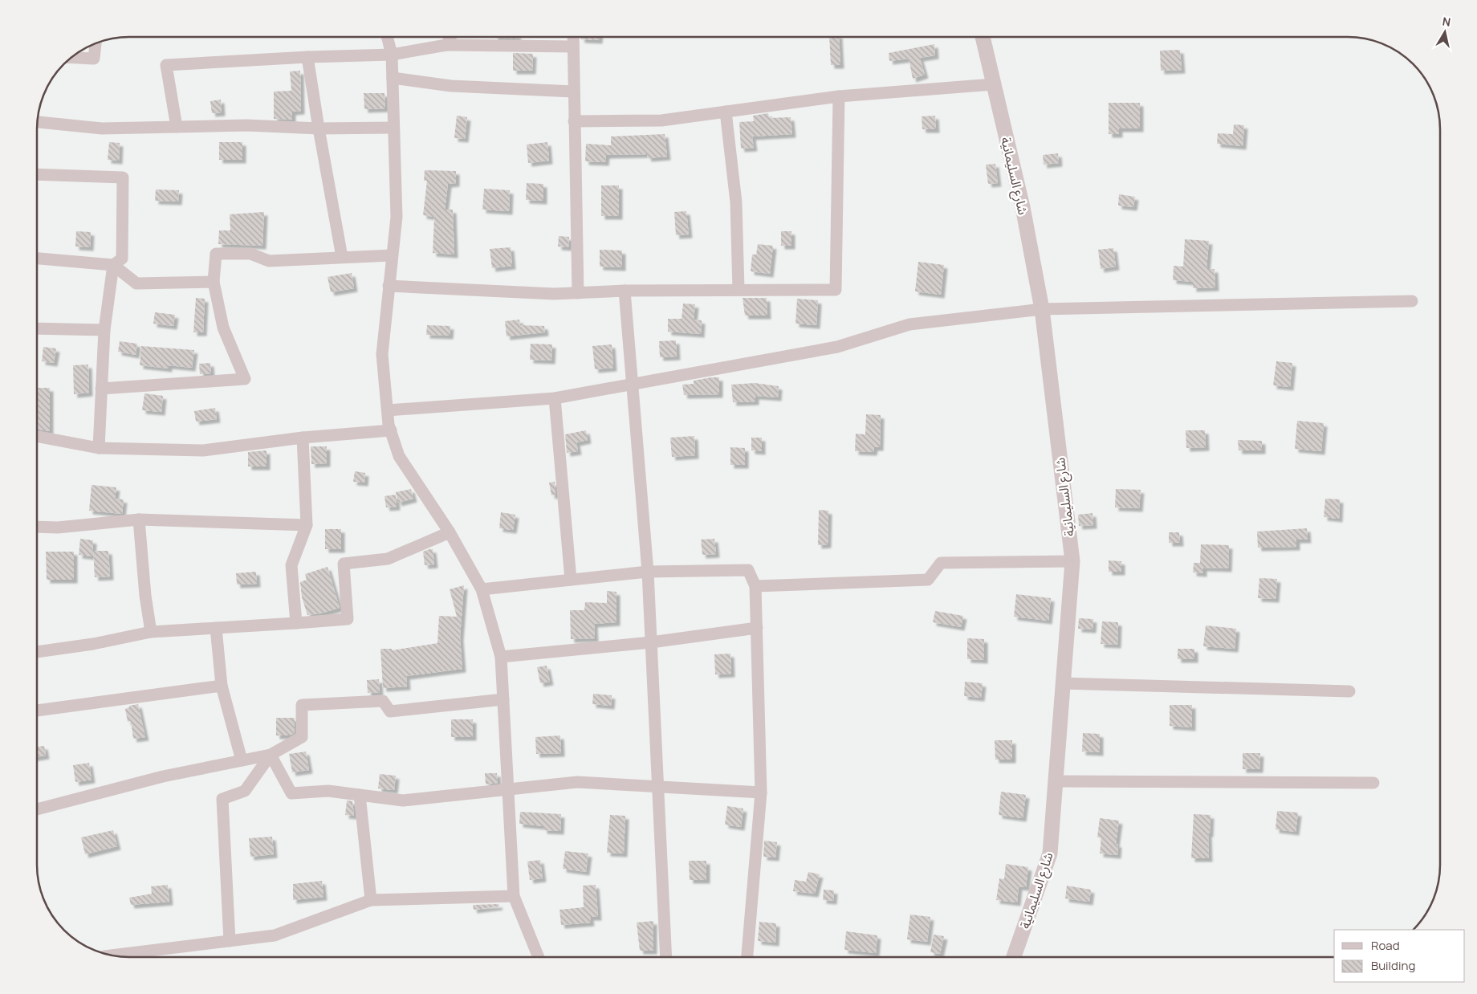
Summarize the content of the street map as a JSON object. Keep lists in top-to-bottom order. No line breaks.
{"streets":{"street":["شارع السليمانية"]},"legend":["Road","Building"],"north":"top"}
